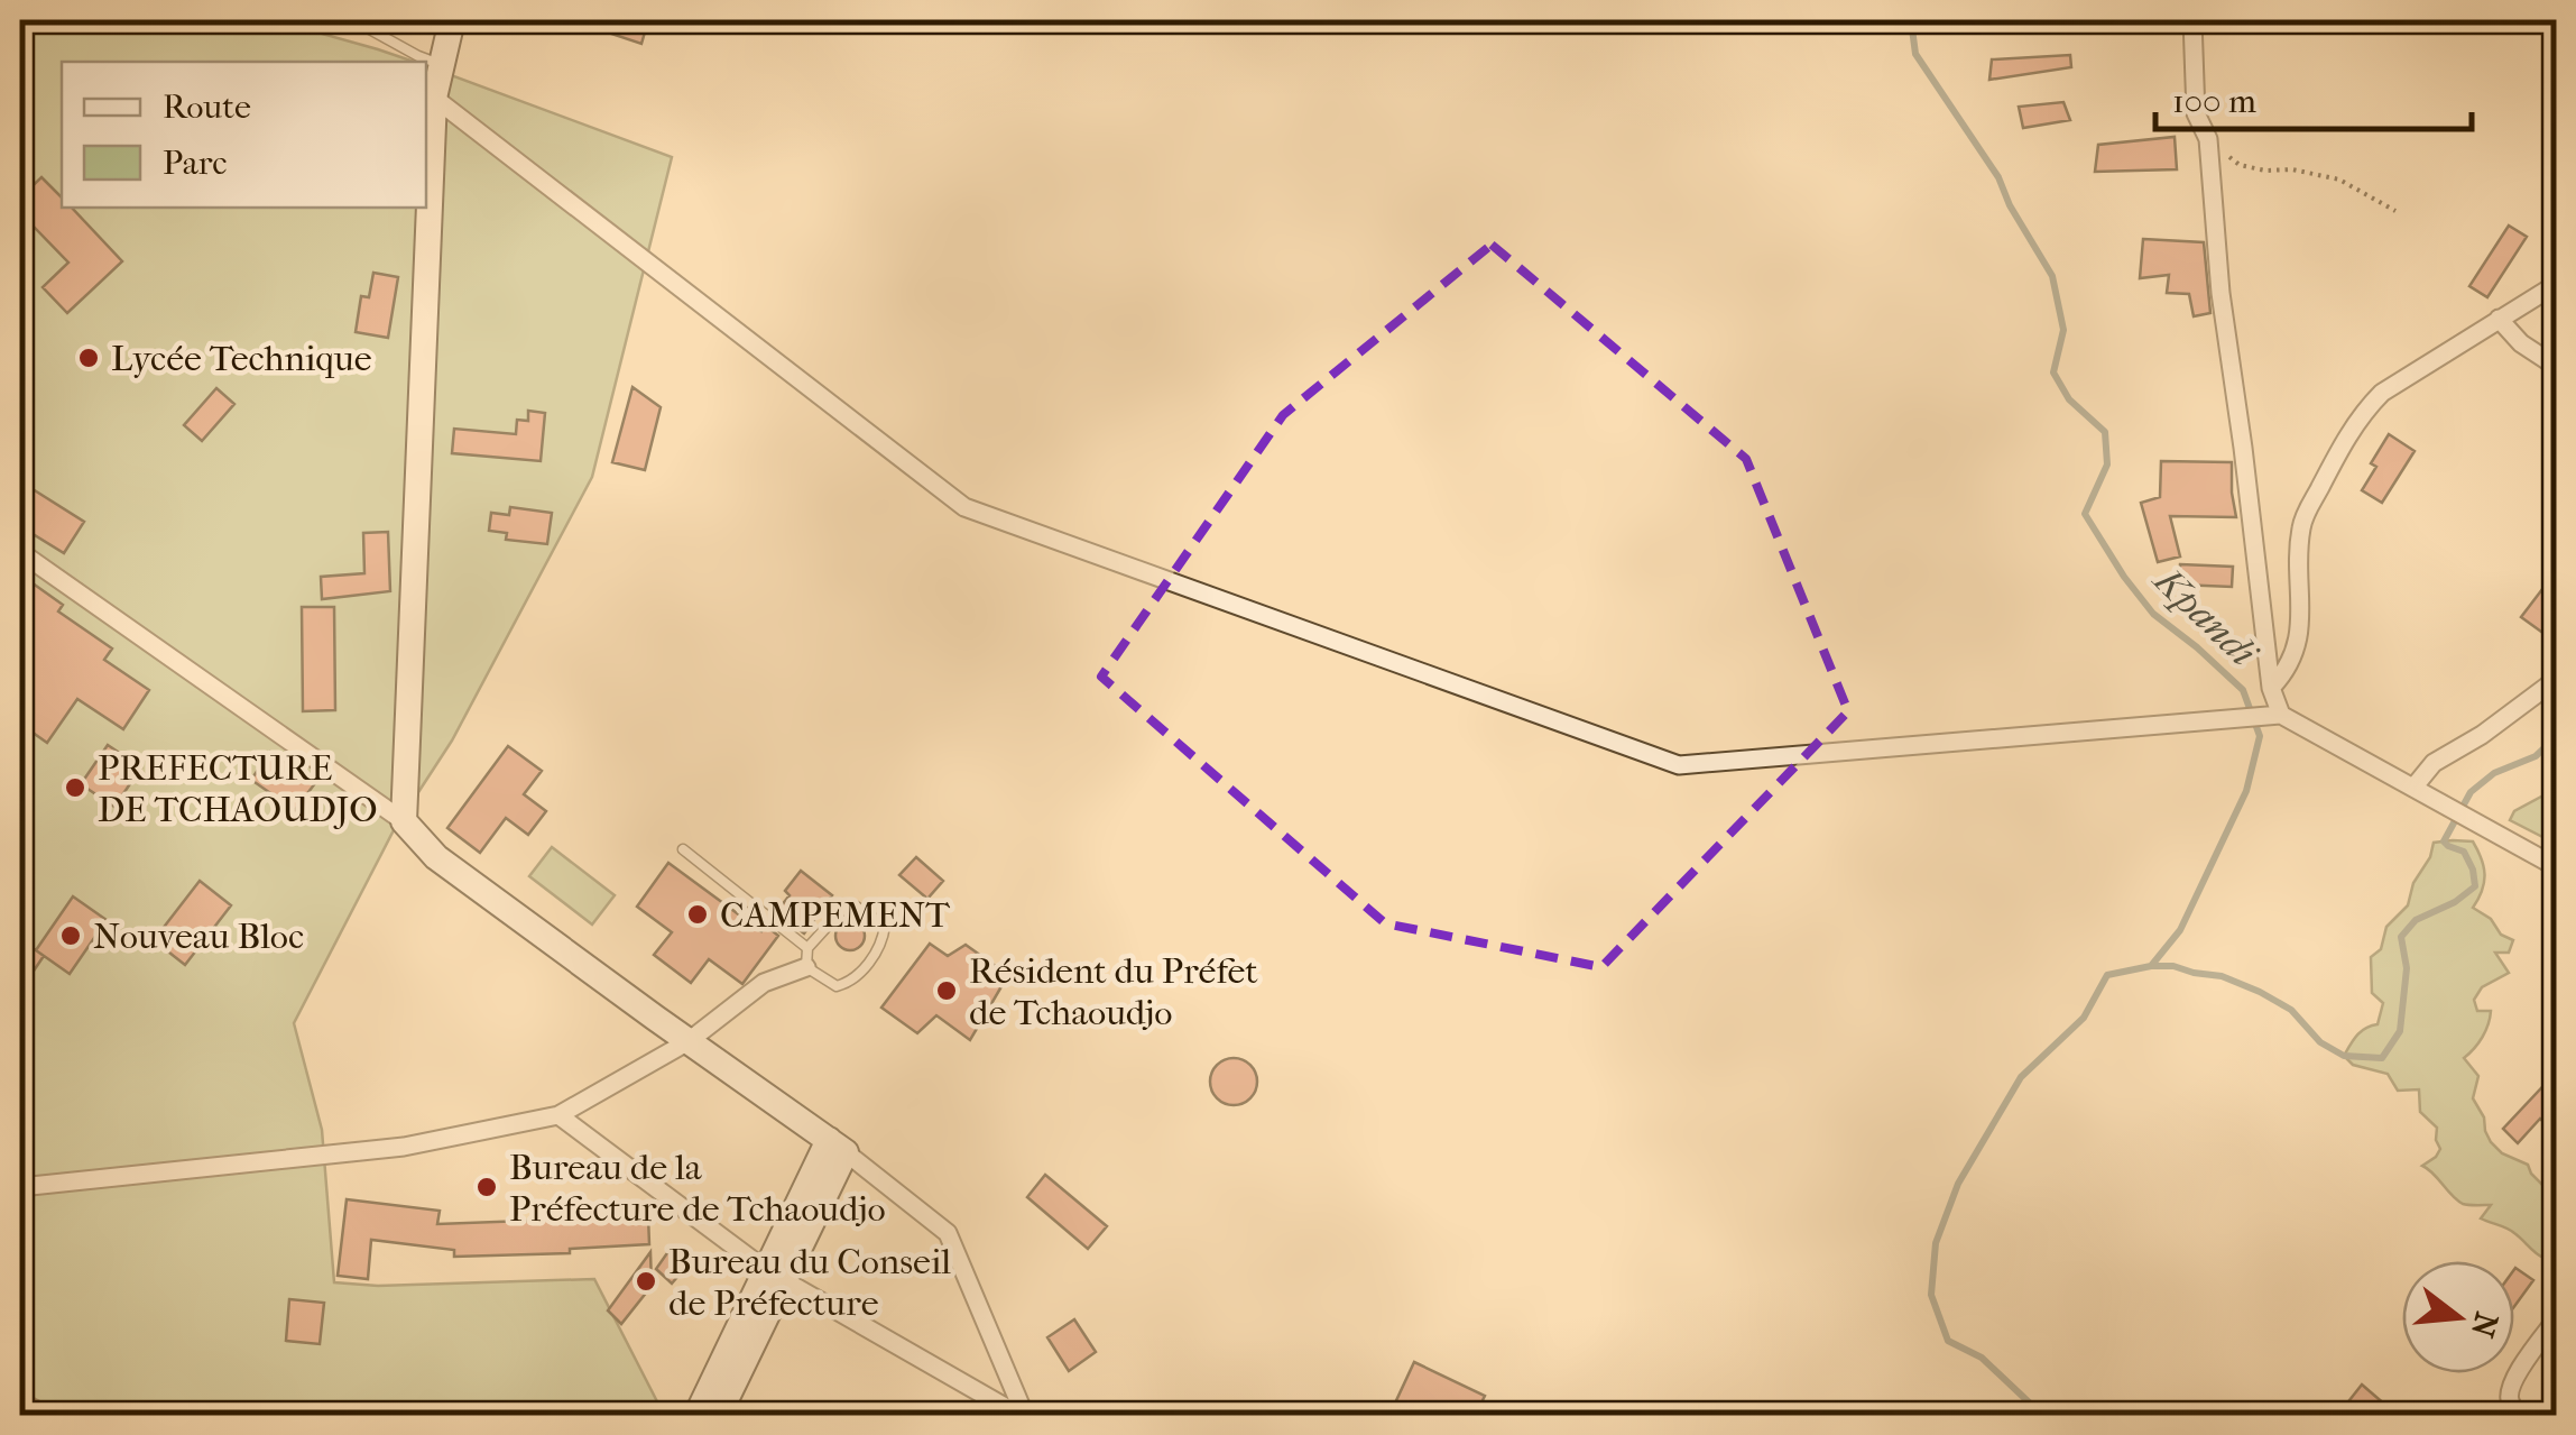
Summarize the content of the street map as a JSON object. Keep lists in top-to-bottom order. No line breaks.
{"water":["Kpandi"],"places":["Lycée Technique","PREFECTURE DE TCHAOUDJO","CAMPEMENT","Nouveau Bloc","Résident du Préfet de Tchaoudjo","Bureau de la Préfecture de Tchaoudjo","Bureau du Conseil de Préfecture"],"legend":["Route","Parc"],"scale_bar":"100 m","north":"right"}
